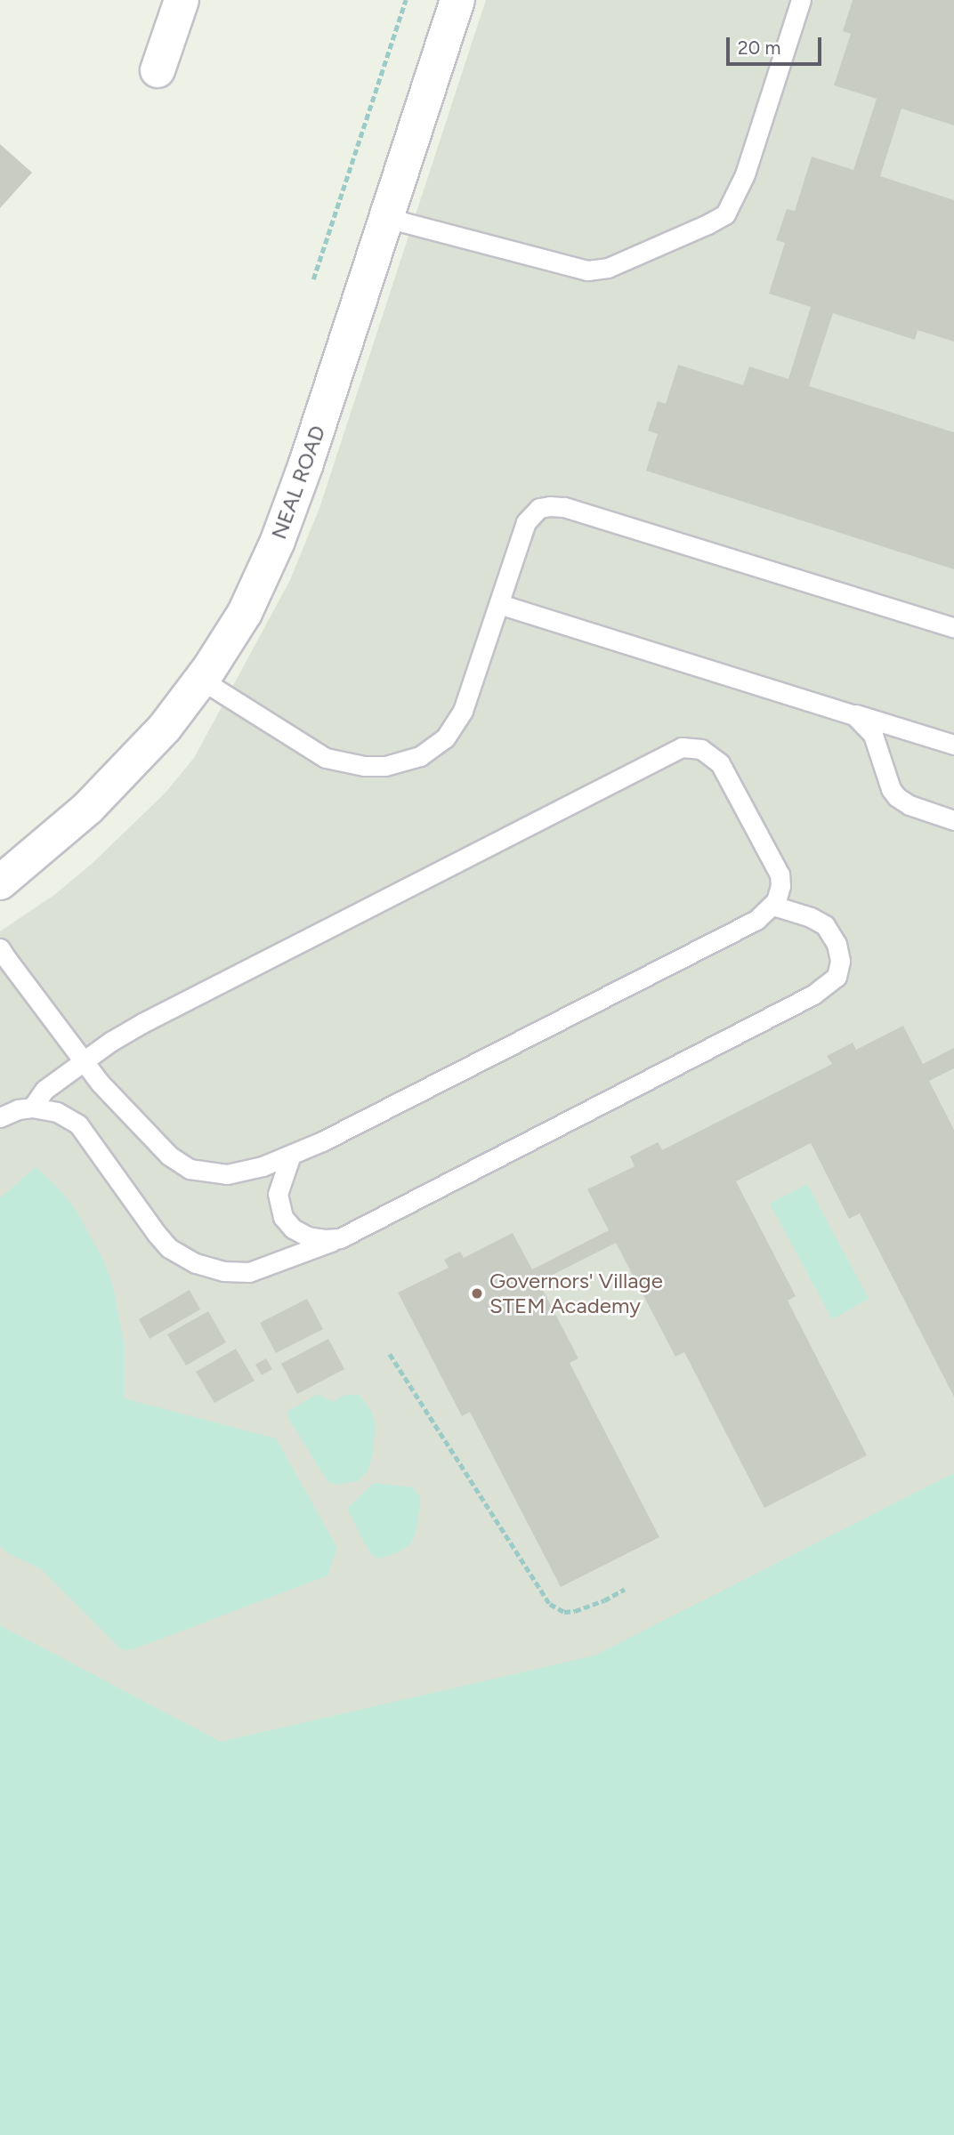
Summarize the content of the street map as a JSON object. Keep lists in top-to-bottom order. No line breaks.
{"streets":{"street":["NEAL ROAD"]},"places":["Governors' Village STEM Academy"],"scale_bar":"20 m"}
